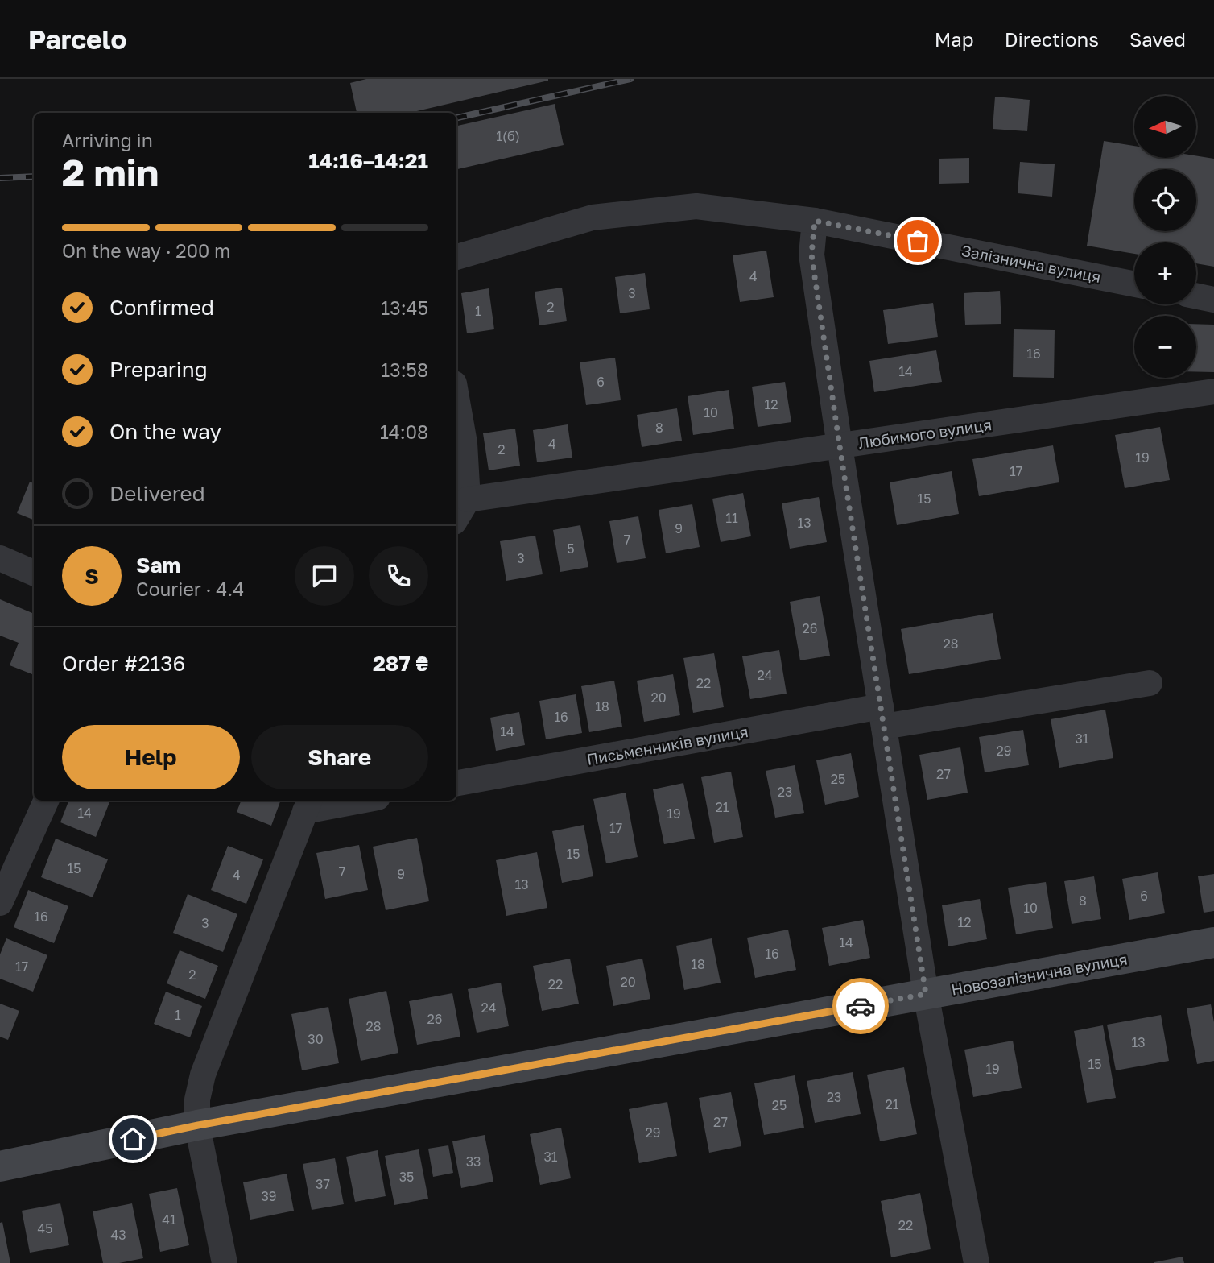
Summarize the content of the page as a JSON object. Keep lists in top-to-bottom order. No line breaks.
{"streets":{"main road":["Новозалізнична вулиця"],"street":["Залізнична вулиця","Любимого вулиця","Письменників вулиця"]},"house_numbers":["1(б)","4","3","2","1","16","14","6","12","10","8","4","2","19","17","15","11","13","9","7","5","3","26","28","24","22","20","18","16","14","31","29","27","25","23","21","14","19","17","15","15","7","9","4","13","6","8","10","16","12","3","14","16","18","17","2","20","22","24","1","26","28","30","13","15","19","23","21","25","27","29","31","33","35","37","39","41","22","45","43"],"north":"left","page":{"header":"Parcelo","nav":["Map","Directions","Saved"],"map_buttons":["+","−"],"heading":["2 min","Arriving in","14:16–14:21"],"panel":["Sam","Courier · 4.4","Order #2136","287 ₴"],"bar":"On the way · 200 m","list":[["Confirmed","13:45"],["Preparing","13:58"],["On the way","14:08"],"Delivered"],"round":"S","buttons":["Help","Share"]}}
